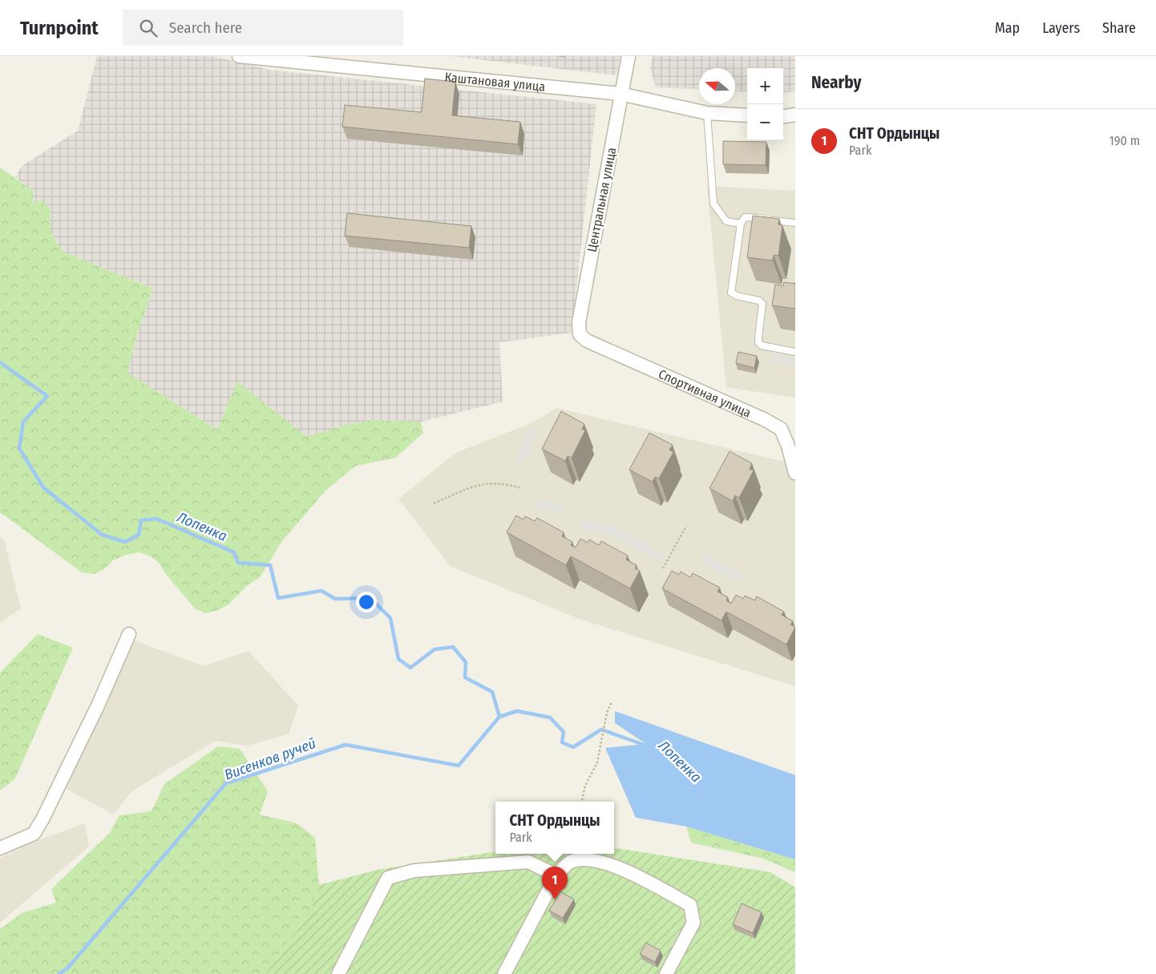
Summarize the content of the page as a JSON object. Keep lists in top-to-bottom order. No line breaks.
{"streets":{"street":["Каштановая улица","Центральная улица","Спортивная улица"]},"crossings":[["Каштановая улица","Центральная улица"],["Центральная улица","Спортивная улица"]],"water":["Лопенка","Висенков ручей"],"north":"left","page":{"header":"Turnpoint","search":"Search here","nav":["Map","Layers","Share"],"heading":"Nearby","map_buttons":["+","−"],"list":[{"mark":"1","name":"СНТ Ордынцы","note":"Park","value":"190 m"}],"popup":["СНТ Ордынцы","Park"],"pins":"1"}}
